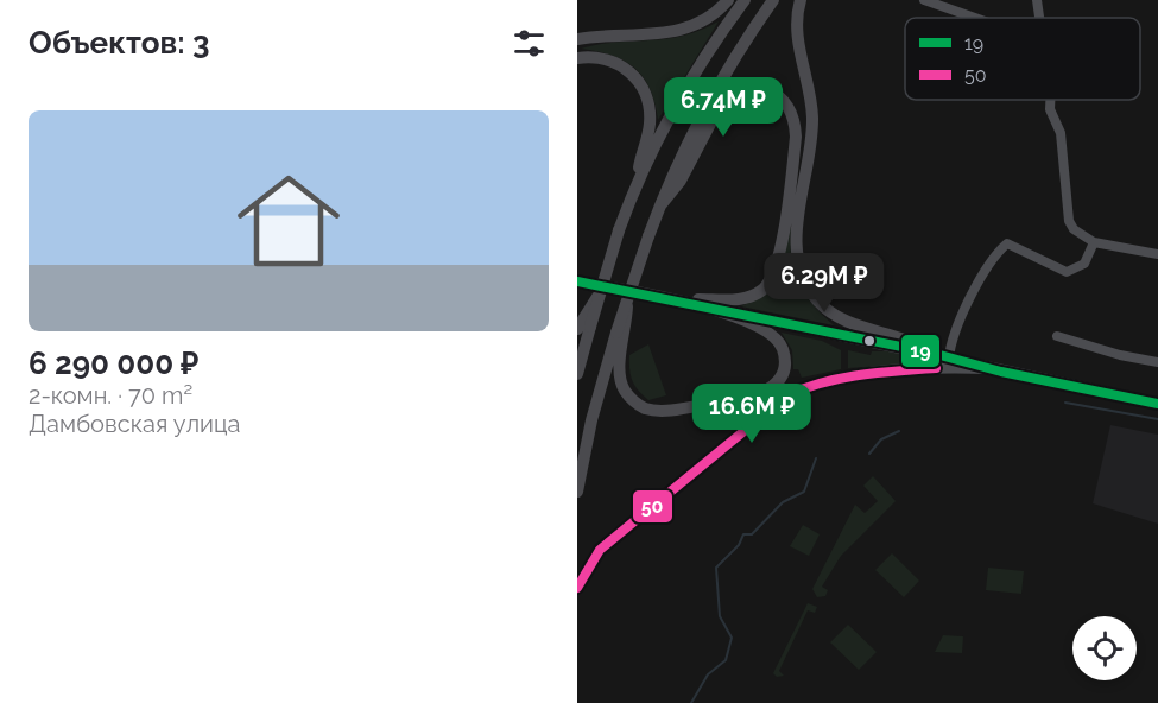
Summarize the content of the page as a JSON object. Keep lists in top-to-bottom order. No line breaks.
{"lines":["transit line 19","transit line 50"],"legend":["19","50"],"page":{"heading":"Объектов: 3","price":["6.74M ₽","6.29M ₽","16.6M ₽"],"list":[{"name":"6 290 000 ₽","note":"2-комн. · 70 m² · Дамбовская улица"}]}}
